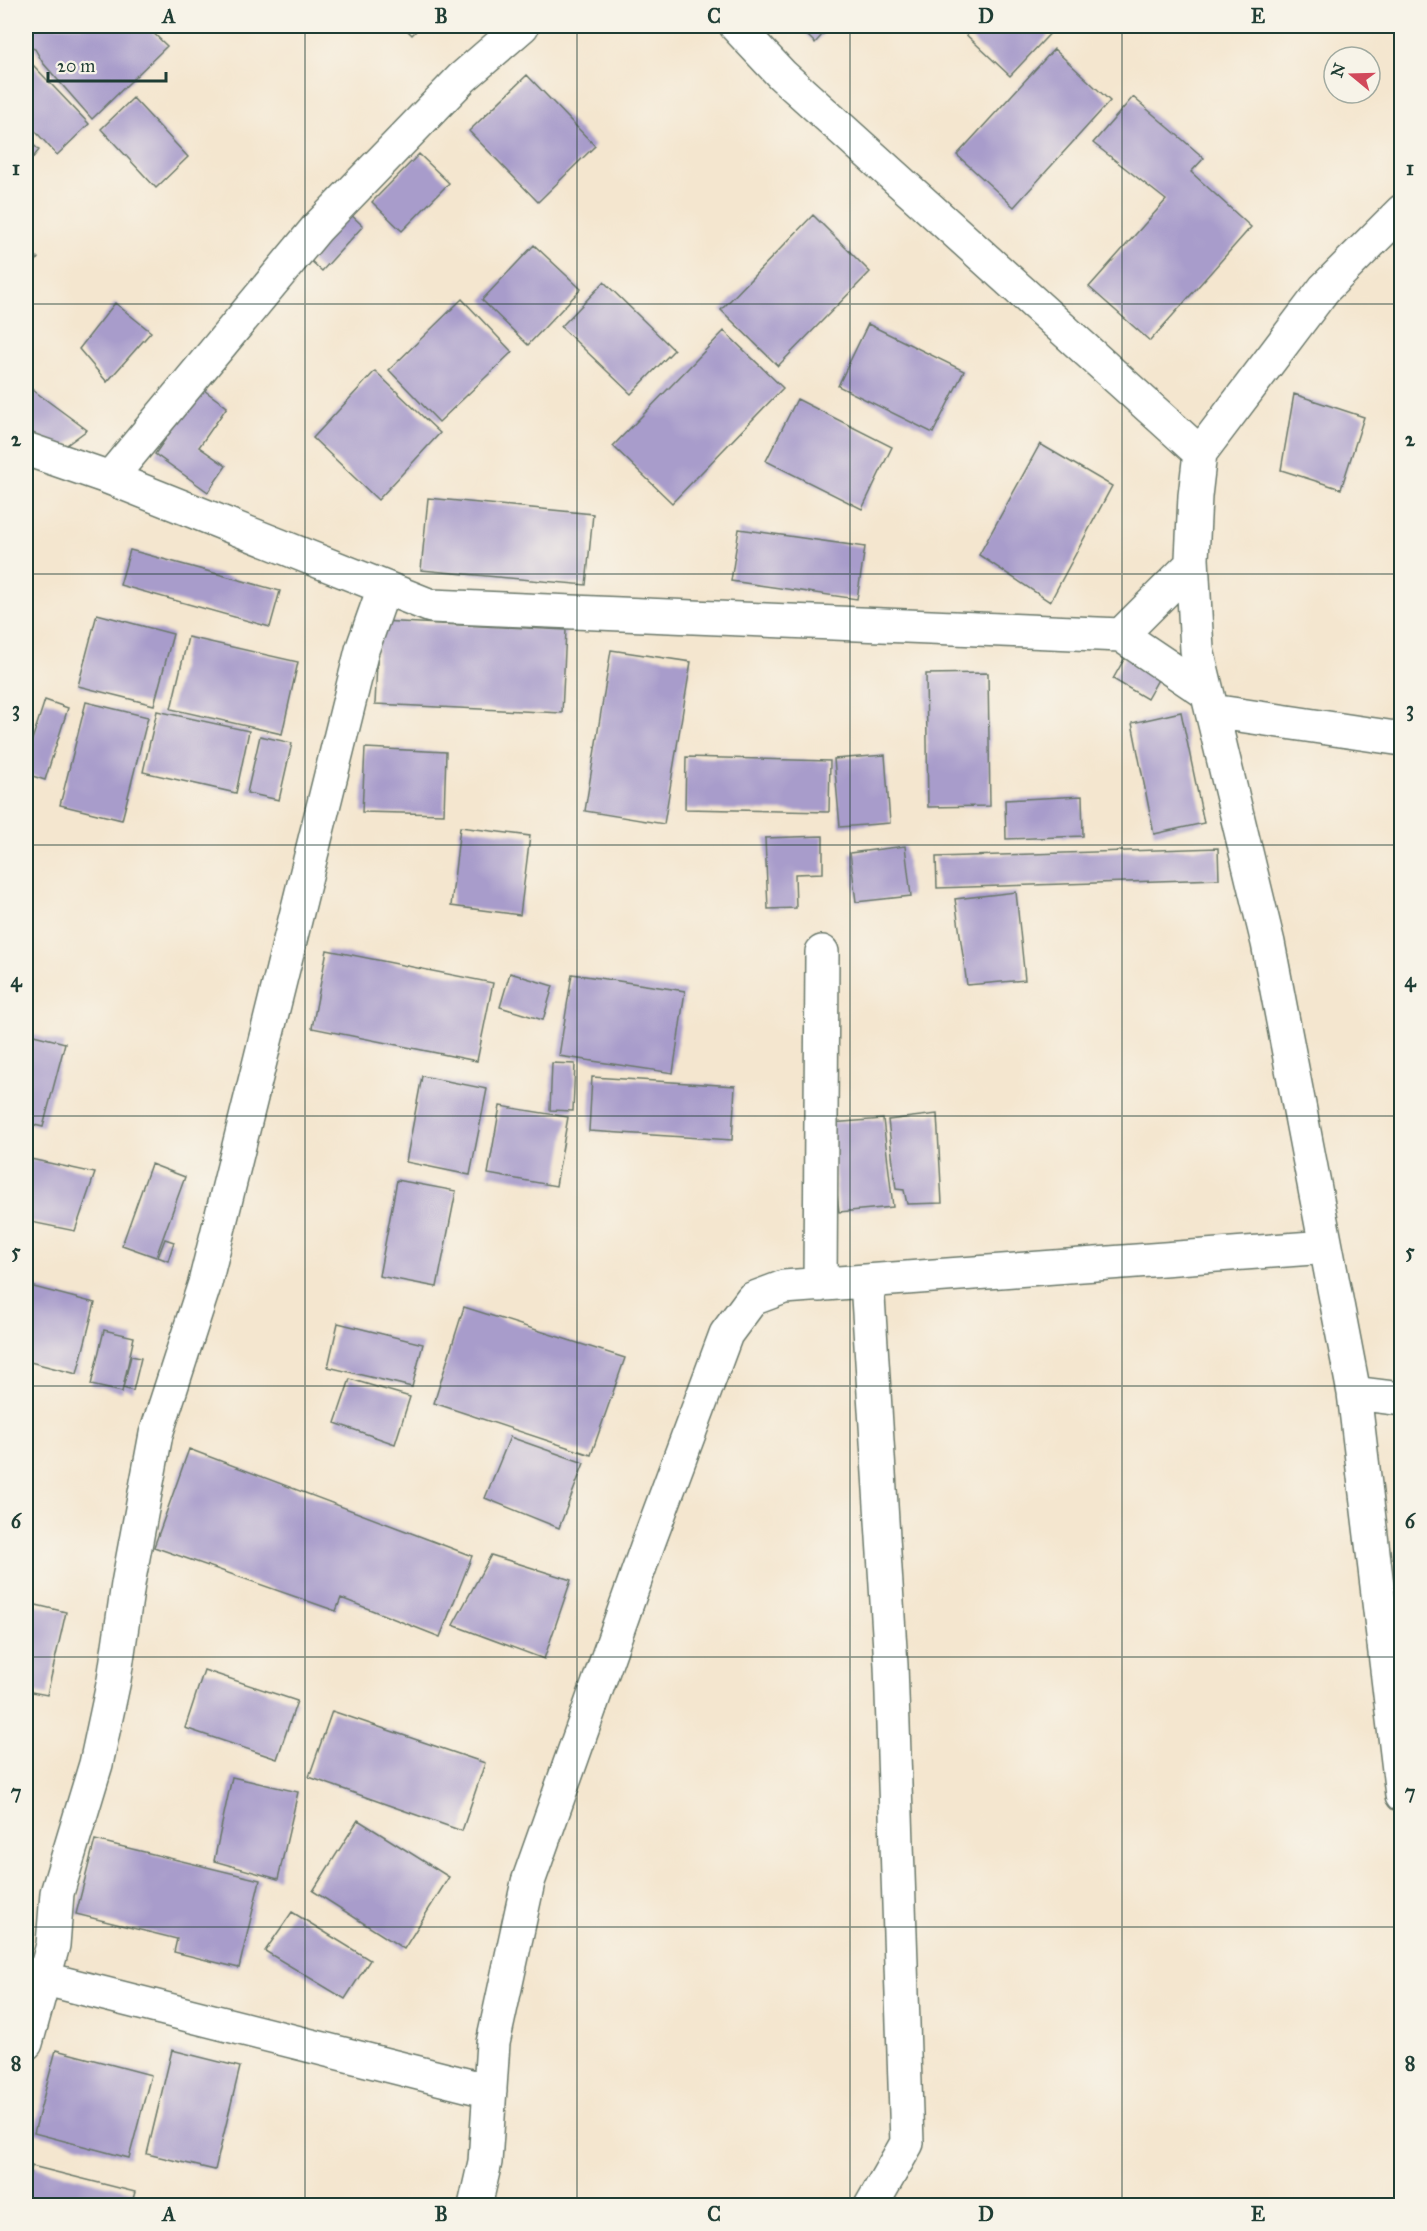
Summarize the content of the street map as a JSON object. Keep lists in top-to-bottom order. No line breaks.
{"scale_bar":"20 m","north":"left","grid":{"columns":["A","B","C","D","E"],"rows":["1","2","3","4","5","6","7","8"]}}
